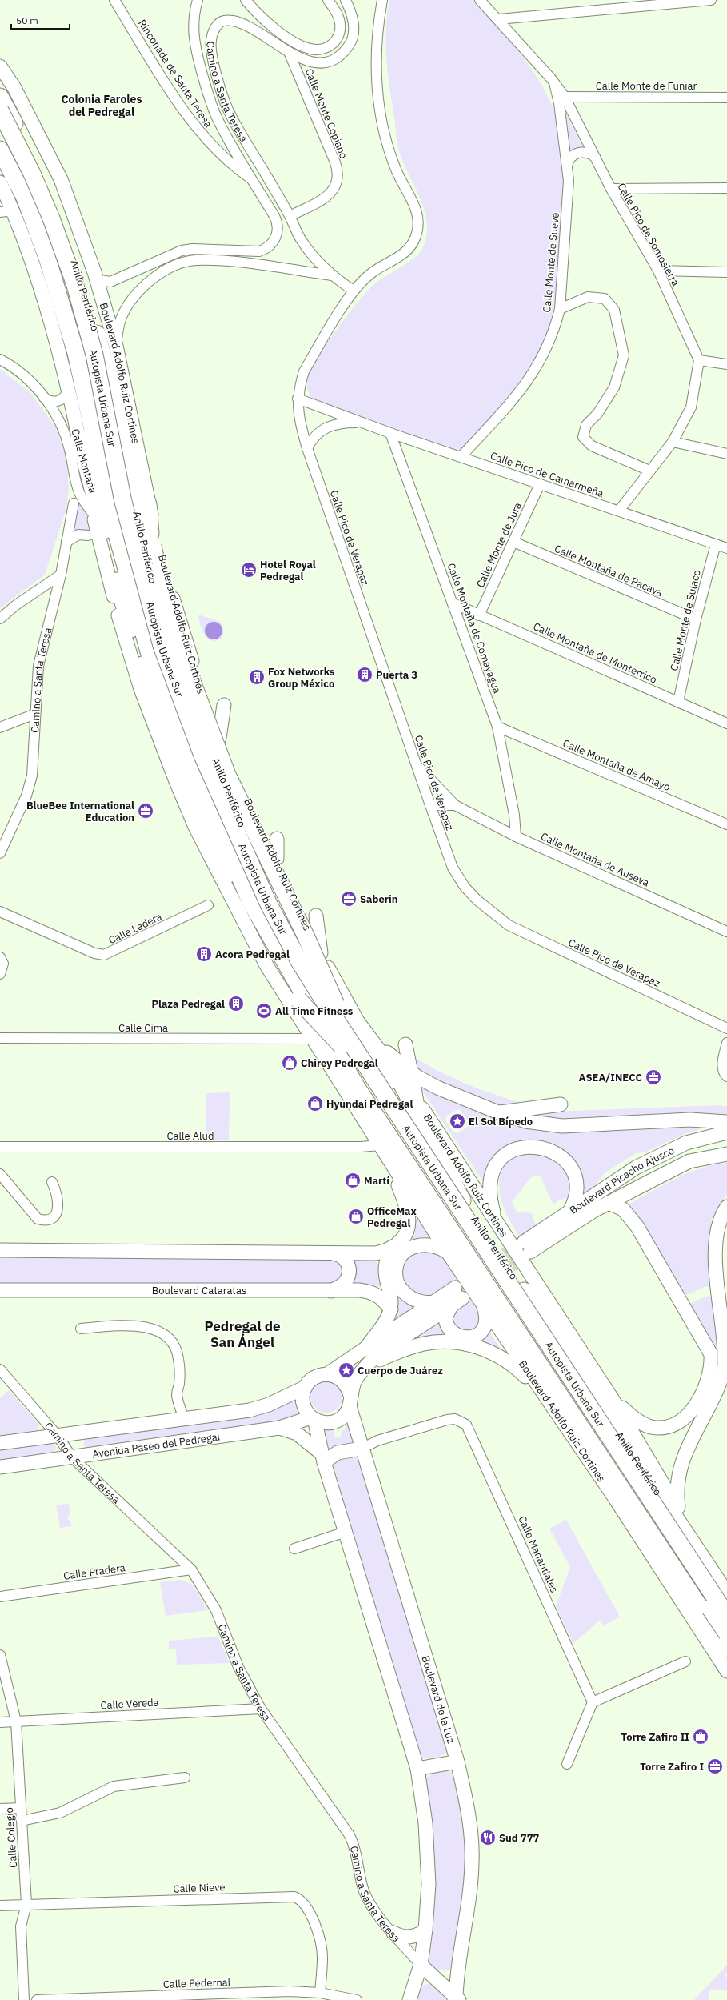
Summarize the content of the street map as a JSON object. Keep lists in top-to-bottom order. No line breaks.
{"streets":{"highway":["Anillo Periférico","Autopista Urbana Sur"],"main road":["Camino a Santa Teresa","Boulevard Adolfo Ruiz Cortines","Boulevard Picacho Ajusco","Boulevard Cataratas","Avenida Paseo del Pedregal","Boulevard de la Luz"],"street":["Rinconada de Santa Teresa","Calle Monte de Funiar","Calle Monte Copiapo","Calle Pico de Somosierra","Calle Monte de Sueve","Calle Montaña","Calle Pico de Camarmeña","Calle Pico de Verapaz","Calle Monte de Jura","Calle Montaña de Pacaya","Calle Monte de Sulaco","Calle Montaña de Comayagua","Calle Montaña de Monterrico","Calle Montaña de Amayo","Calle Montaña de Auseva","Calle Ladera","Calle Cima","Calle Alud","Calle Manantiales","Calle Pradera","Calle Vereda","Calle Colegio","Calle Nieve","Calle Pedernal"]},"crossings":[["Rinconada de Santa Teresa","Camino a Santa Teresa"],["Calle Monte de Funiar","Calle Pico de Somosierra"],["Camino a Santa Teresa","Calle Monte Copiapo"],["Camino a Santa Teresa","Boulevard Adolfo Ruiz Cortines"],["Camino a Santa Teresa","Avenida Paseo del Pedregal"],["Camino a Santa Teresa","Calle Pradera"],["Camino a Santa Teresa","Boulevard de la Luz"],["Camino a Santa Teresa","Calle Vereda"],["Calle Pico de Somosierra","Calle Monte de Sueve"],["Calle Monte de Sueve","Calle Pico de Camarmeña"],["Boulevard Adolfo Ruiz Cortines","Calle Montaña"],["Boulevard Adolfo Ruiz Cortines","Calle Cima"],["Boulevard Adolfo Ruiz Cortines","Calle Alud"],["Calle Pico de Camarmeña","Calle Pico de Verapaz"],["Calle Pico de Camarmeña","Calle Monte de Jura"],["Calle Pico de Camarmeña","Calle Monte de Sulaco"],["Calle Pico de Camarmeña","Calle Montaña de Comayagua"],["Calle Pico de Verapaz","Calle Montaña de Auseva"],["Calle Monte de Jura","Calle Montaña de Pacaya"],["Calle Monte de Jura","Calle Montaña de Monterrico"],["Calle Montaña de Pacaya","Calle Monte de Sulaco"],["Calle Monte de Sulaco","Calle Montaña de Monterrico"],["Calle Montaña de Comayagua","Calle Montaña de Monterrico"],["Calle Montaña de Comayagua","Calle Montaña de Amayo"],["Calle Montaña de Comayagua","Calle Montaña de Auseva"],["Avenida Paseo del Pedregal","Boulevard de la Luz"],["Calle Manantiales","Boulevard de la Luz"],["Calle Vereda","Calle Colegio"],["Calle Colegio","Calle Nieve"],["Calle Nieve","Calle Pedernal"]],"districts":["Colonia Faroles del Pedregal","Pedregal de San Ángel"],"places":{"hotel":["Hotel Royal Pedregal"],"building":["Puerta 3","Fox Networks Group México","Acora Pedregal","Plaza Pedregal"],"office":["BlueBee International Education","Saberin","ASEA/INECC","Torre Zafiro II","Torre Zafiro I"],"sports":["All Time Fitness"],"shop":["Chirey Pedregal","Hyundai Pedregal","Martí","OfficeMax Pedregal"],"place":["El Sol Bípedo","Cuerpo de Juárez"],"restaurant":["Sud 777"]},"scale_bar":"50 m"}
